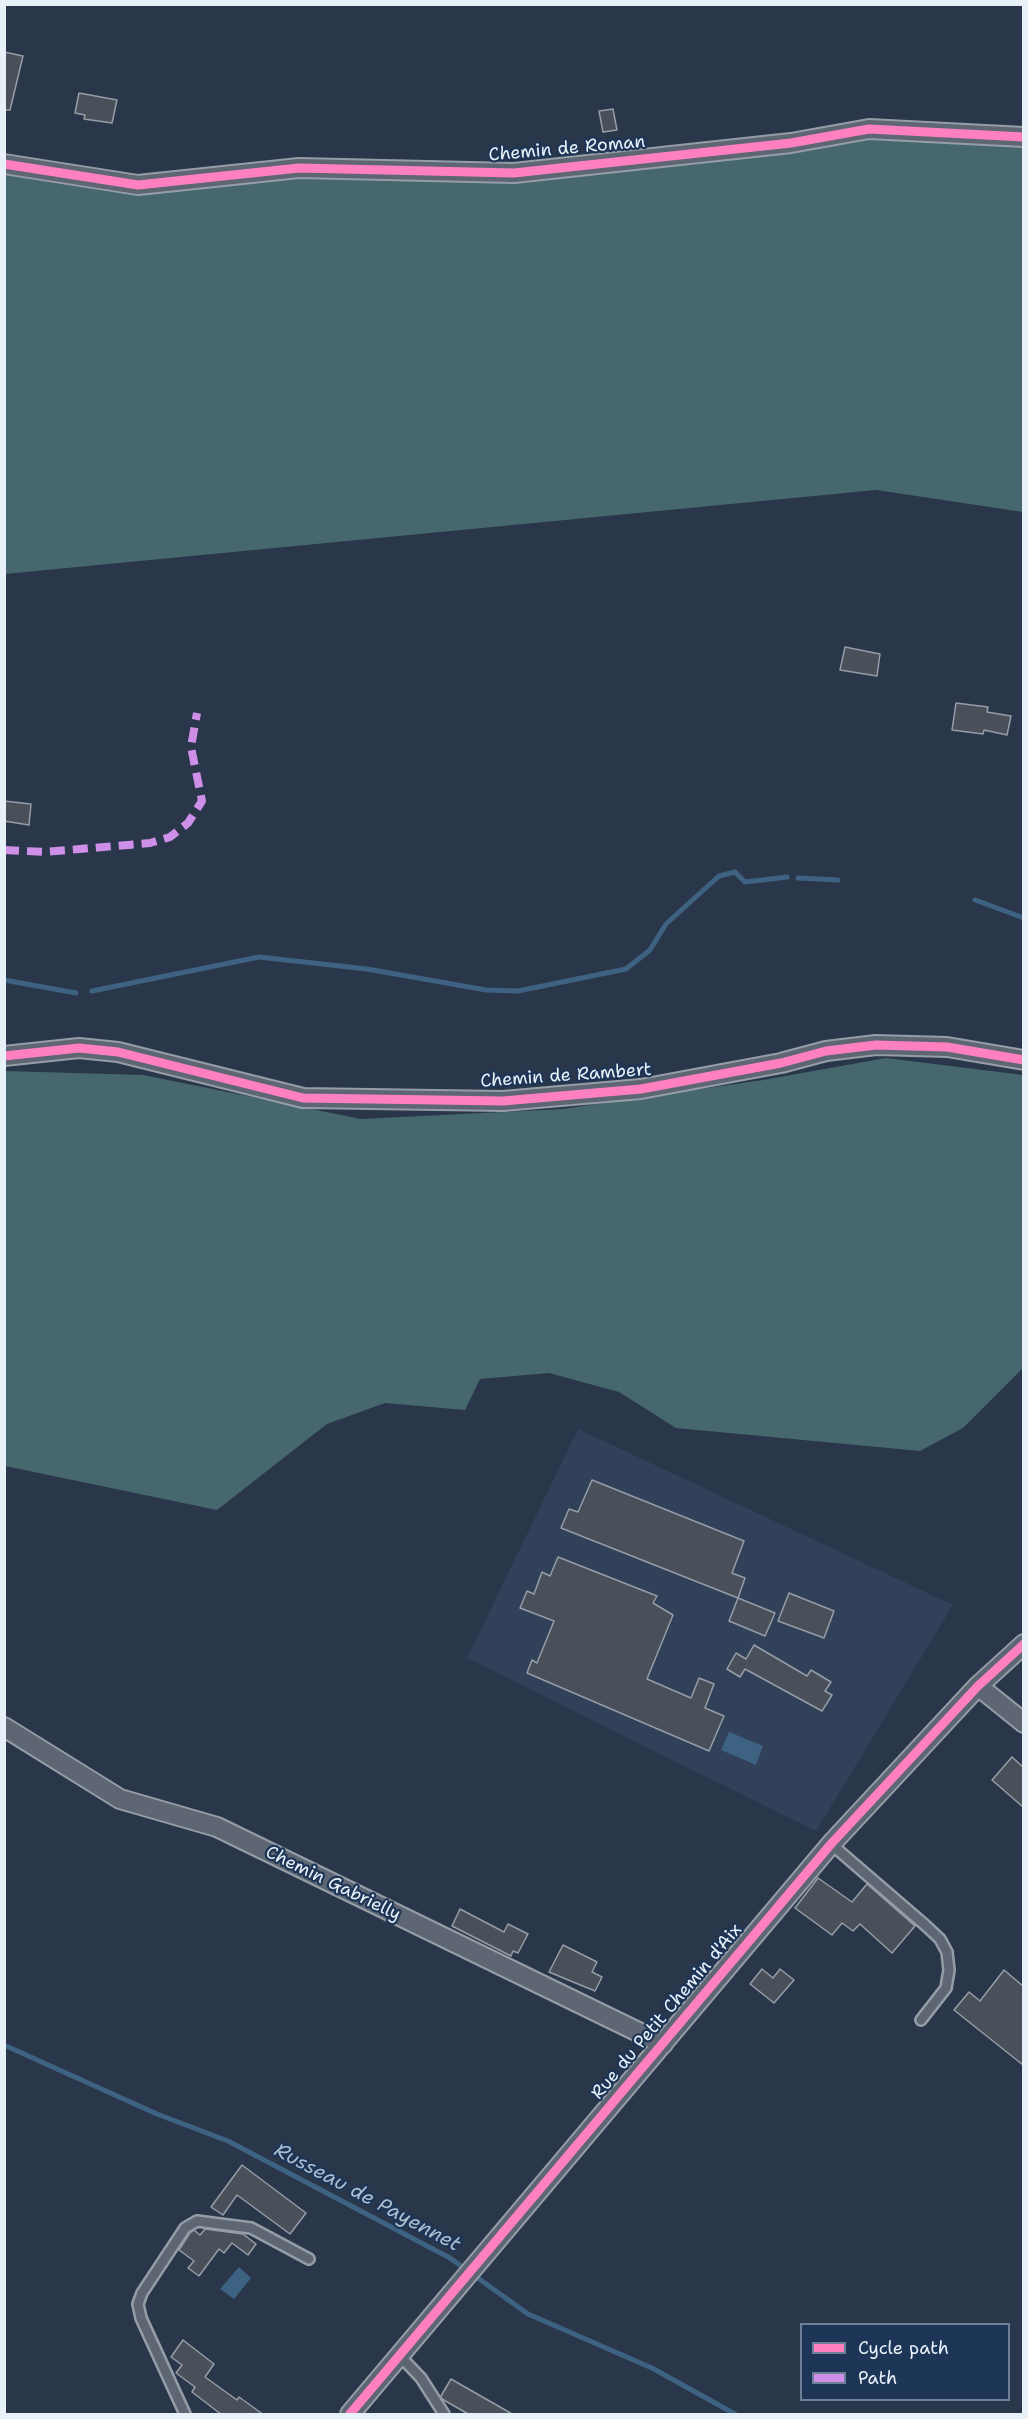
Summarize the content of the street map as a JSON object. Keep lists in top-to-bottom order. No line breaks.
{"streets":{"street":["Chemin de Roman","Chemin de Rambert","Chemin Gabrielly","Rue du Petit Chemin d'Aix"]},"crossings":[["Chemin Gabrielly","Rue du Petit Chemin d'Aix"]],"water":["Russeau de Payennet"],"legend":["Cycle path","Path"]}
